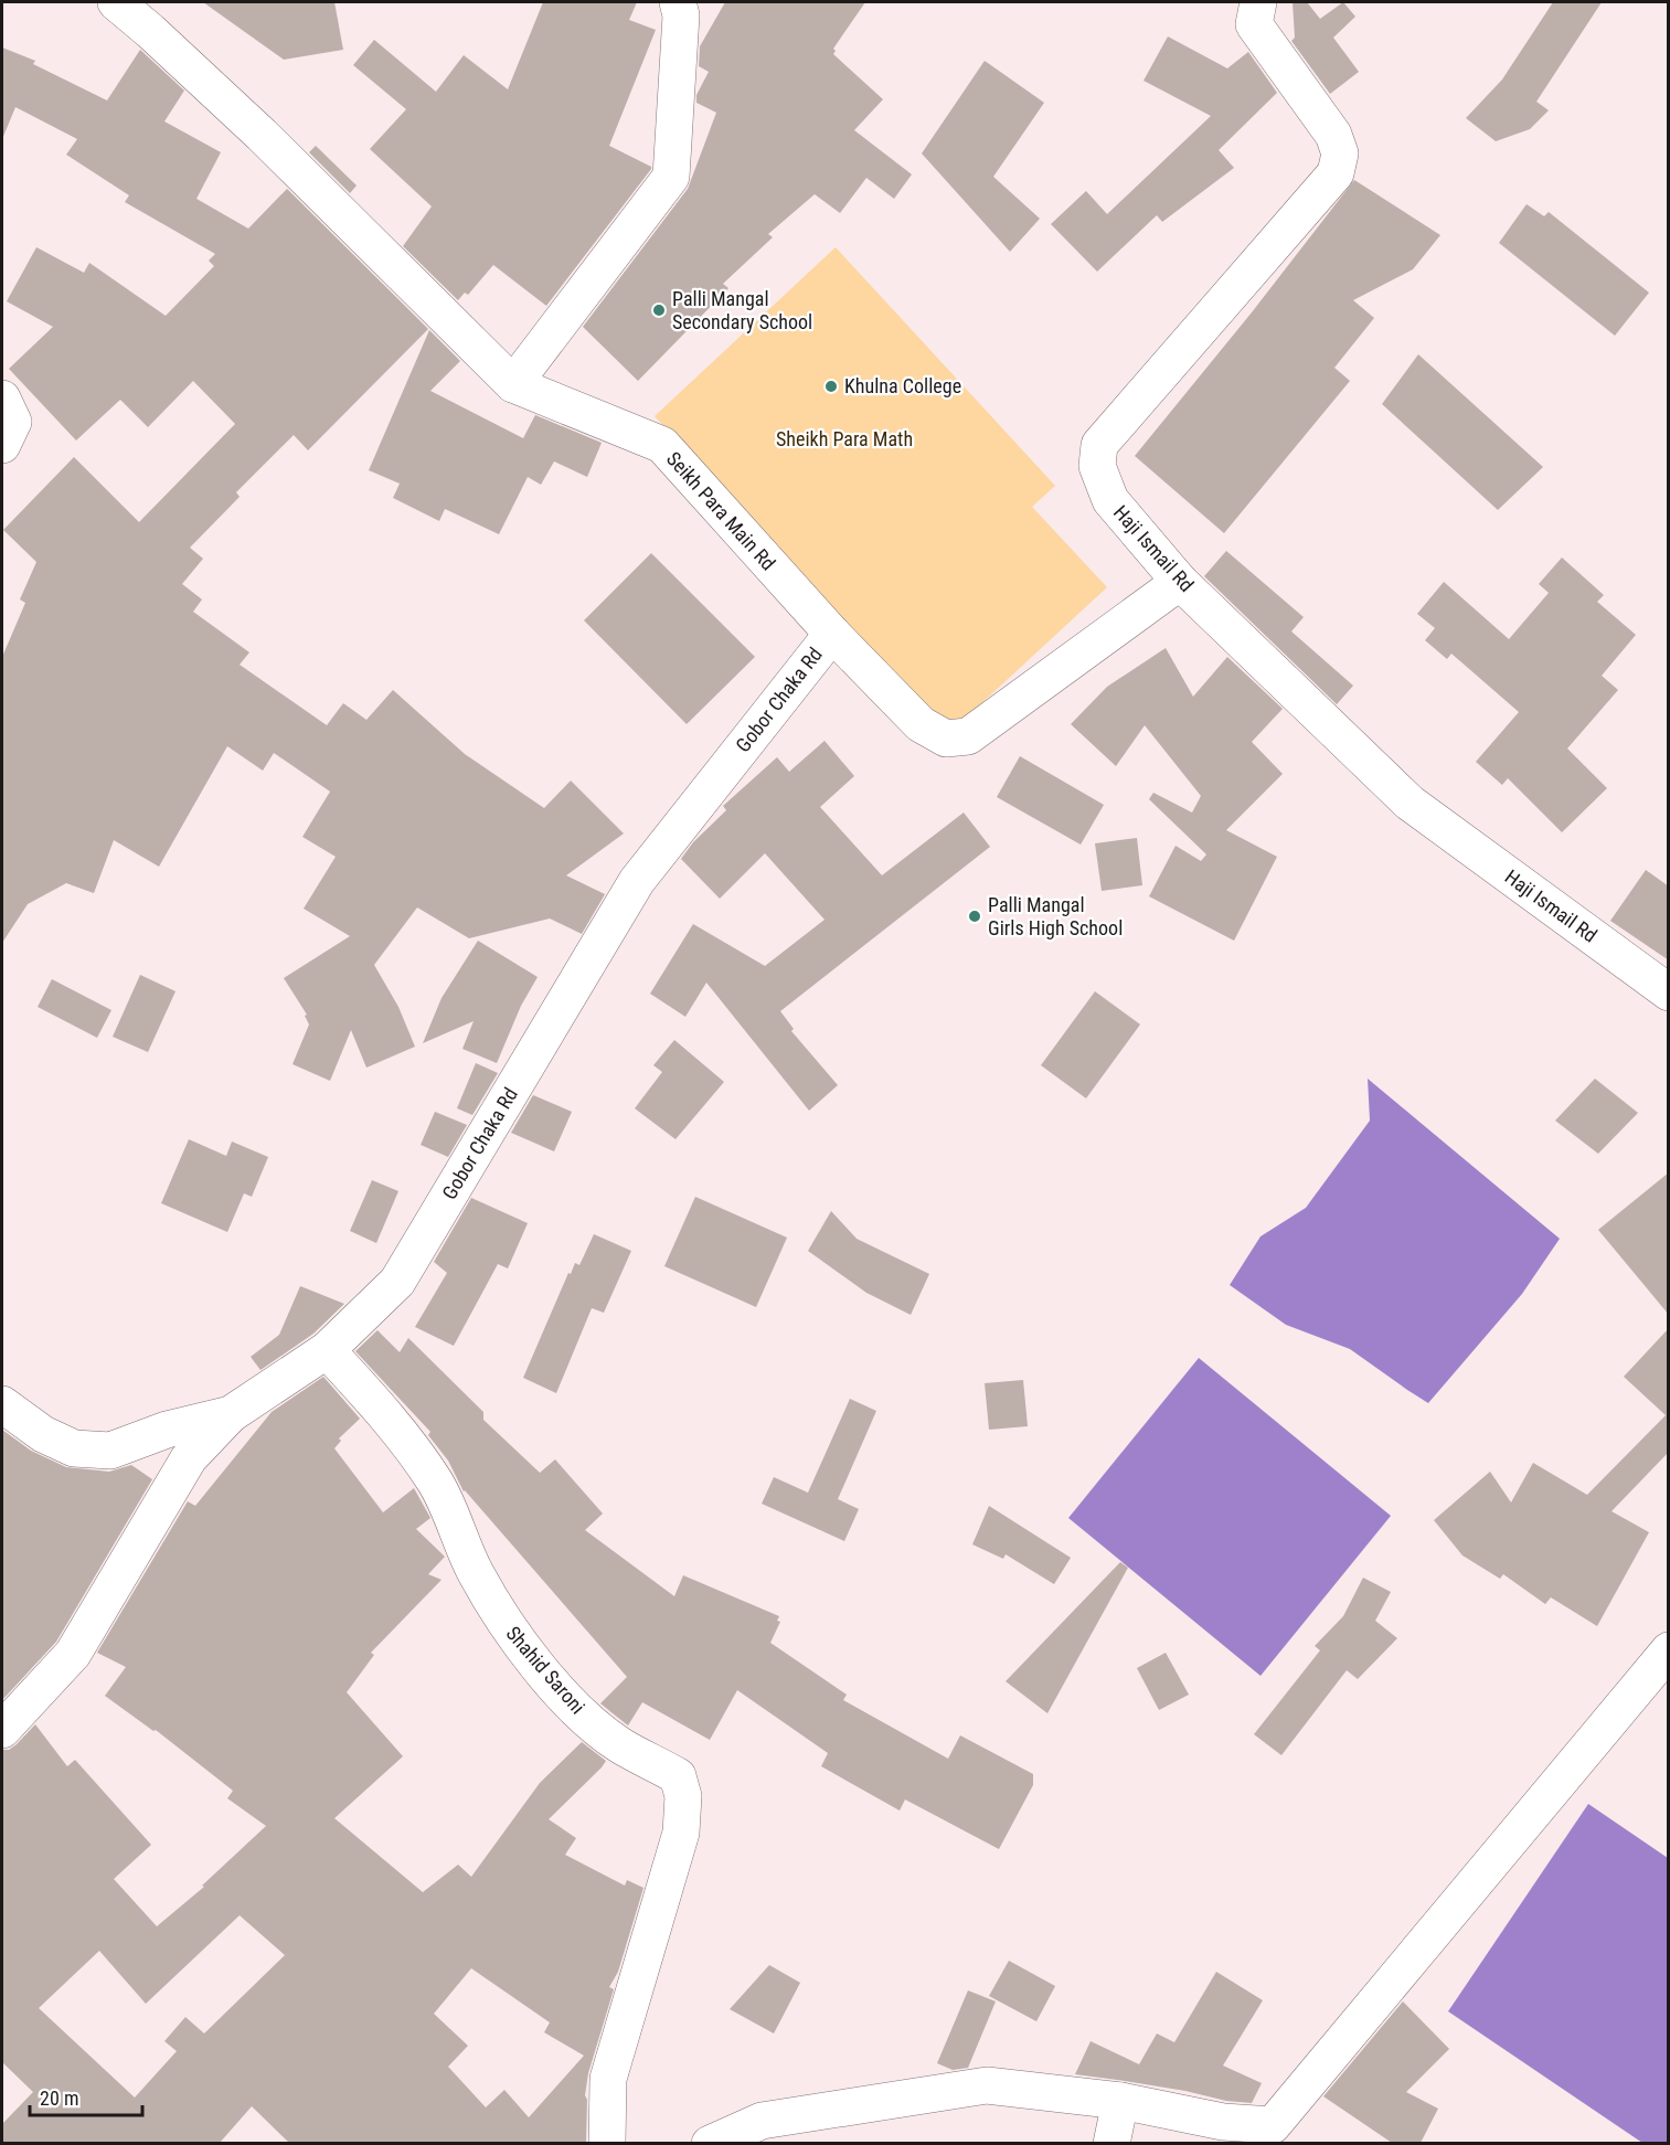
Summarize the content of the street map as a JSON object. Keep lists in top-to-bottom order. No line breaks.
{"streets":{"street":["Seikh Para Main Rd","Haji Ismail Rd","Gobor Chaka Rd","Shahid Saroni"]},"crossings":[["Seikh Para Main Rd","Haji Ismail Rd"],["Seikh Para Main Rd","Gobor Chaka Rd"],["Gobor Chaka Rd","Shahid Saroni"]],"parks":["Sheikh Para Math"],"places":["Palli Mangal Secondary School","Khulna College","Palli Mangal Girls High School"],"scale_bar":"20 m"}
